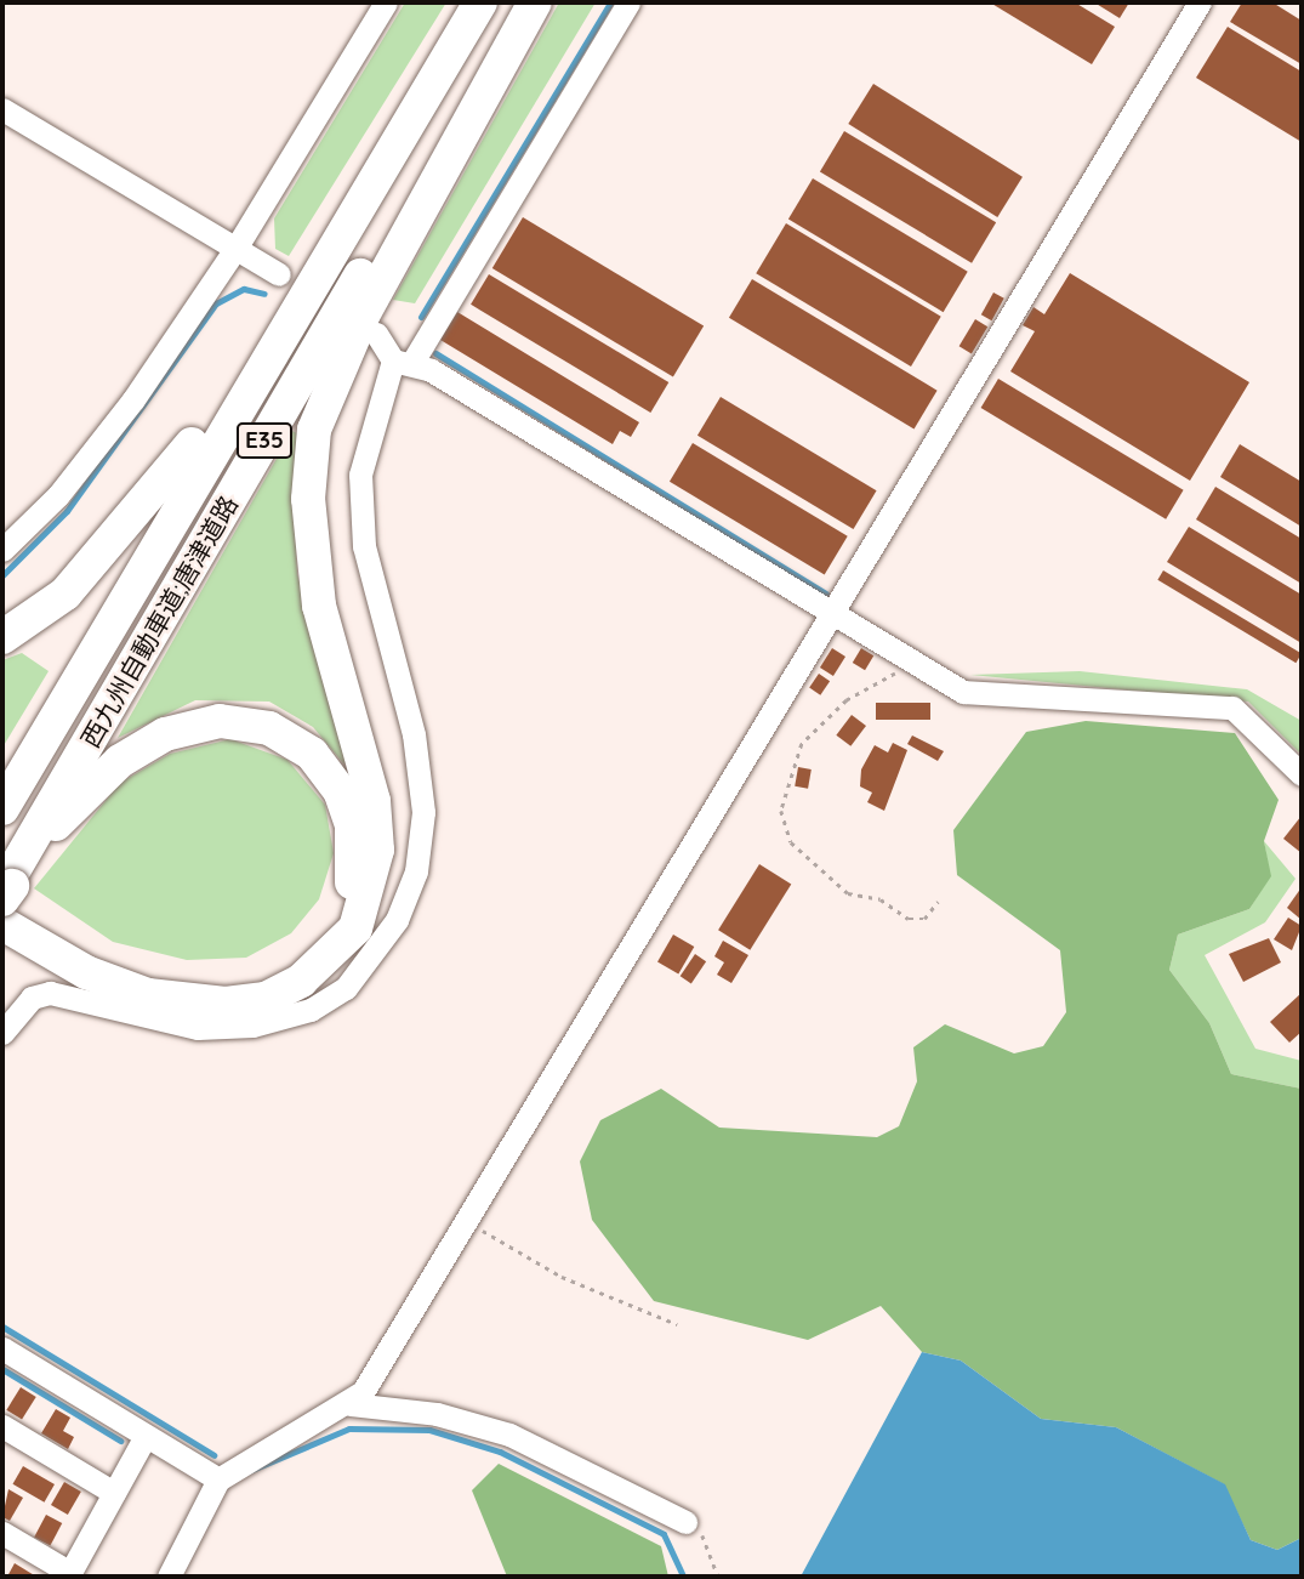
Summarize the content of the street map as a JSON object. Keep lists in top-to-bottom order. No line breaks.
{"streets":{"highway":["E35","西九州自動車道;唐津道路"]}}
